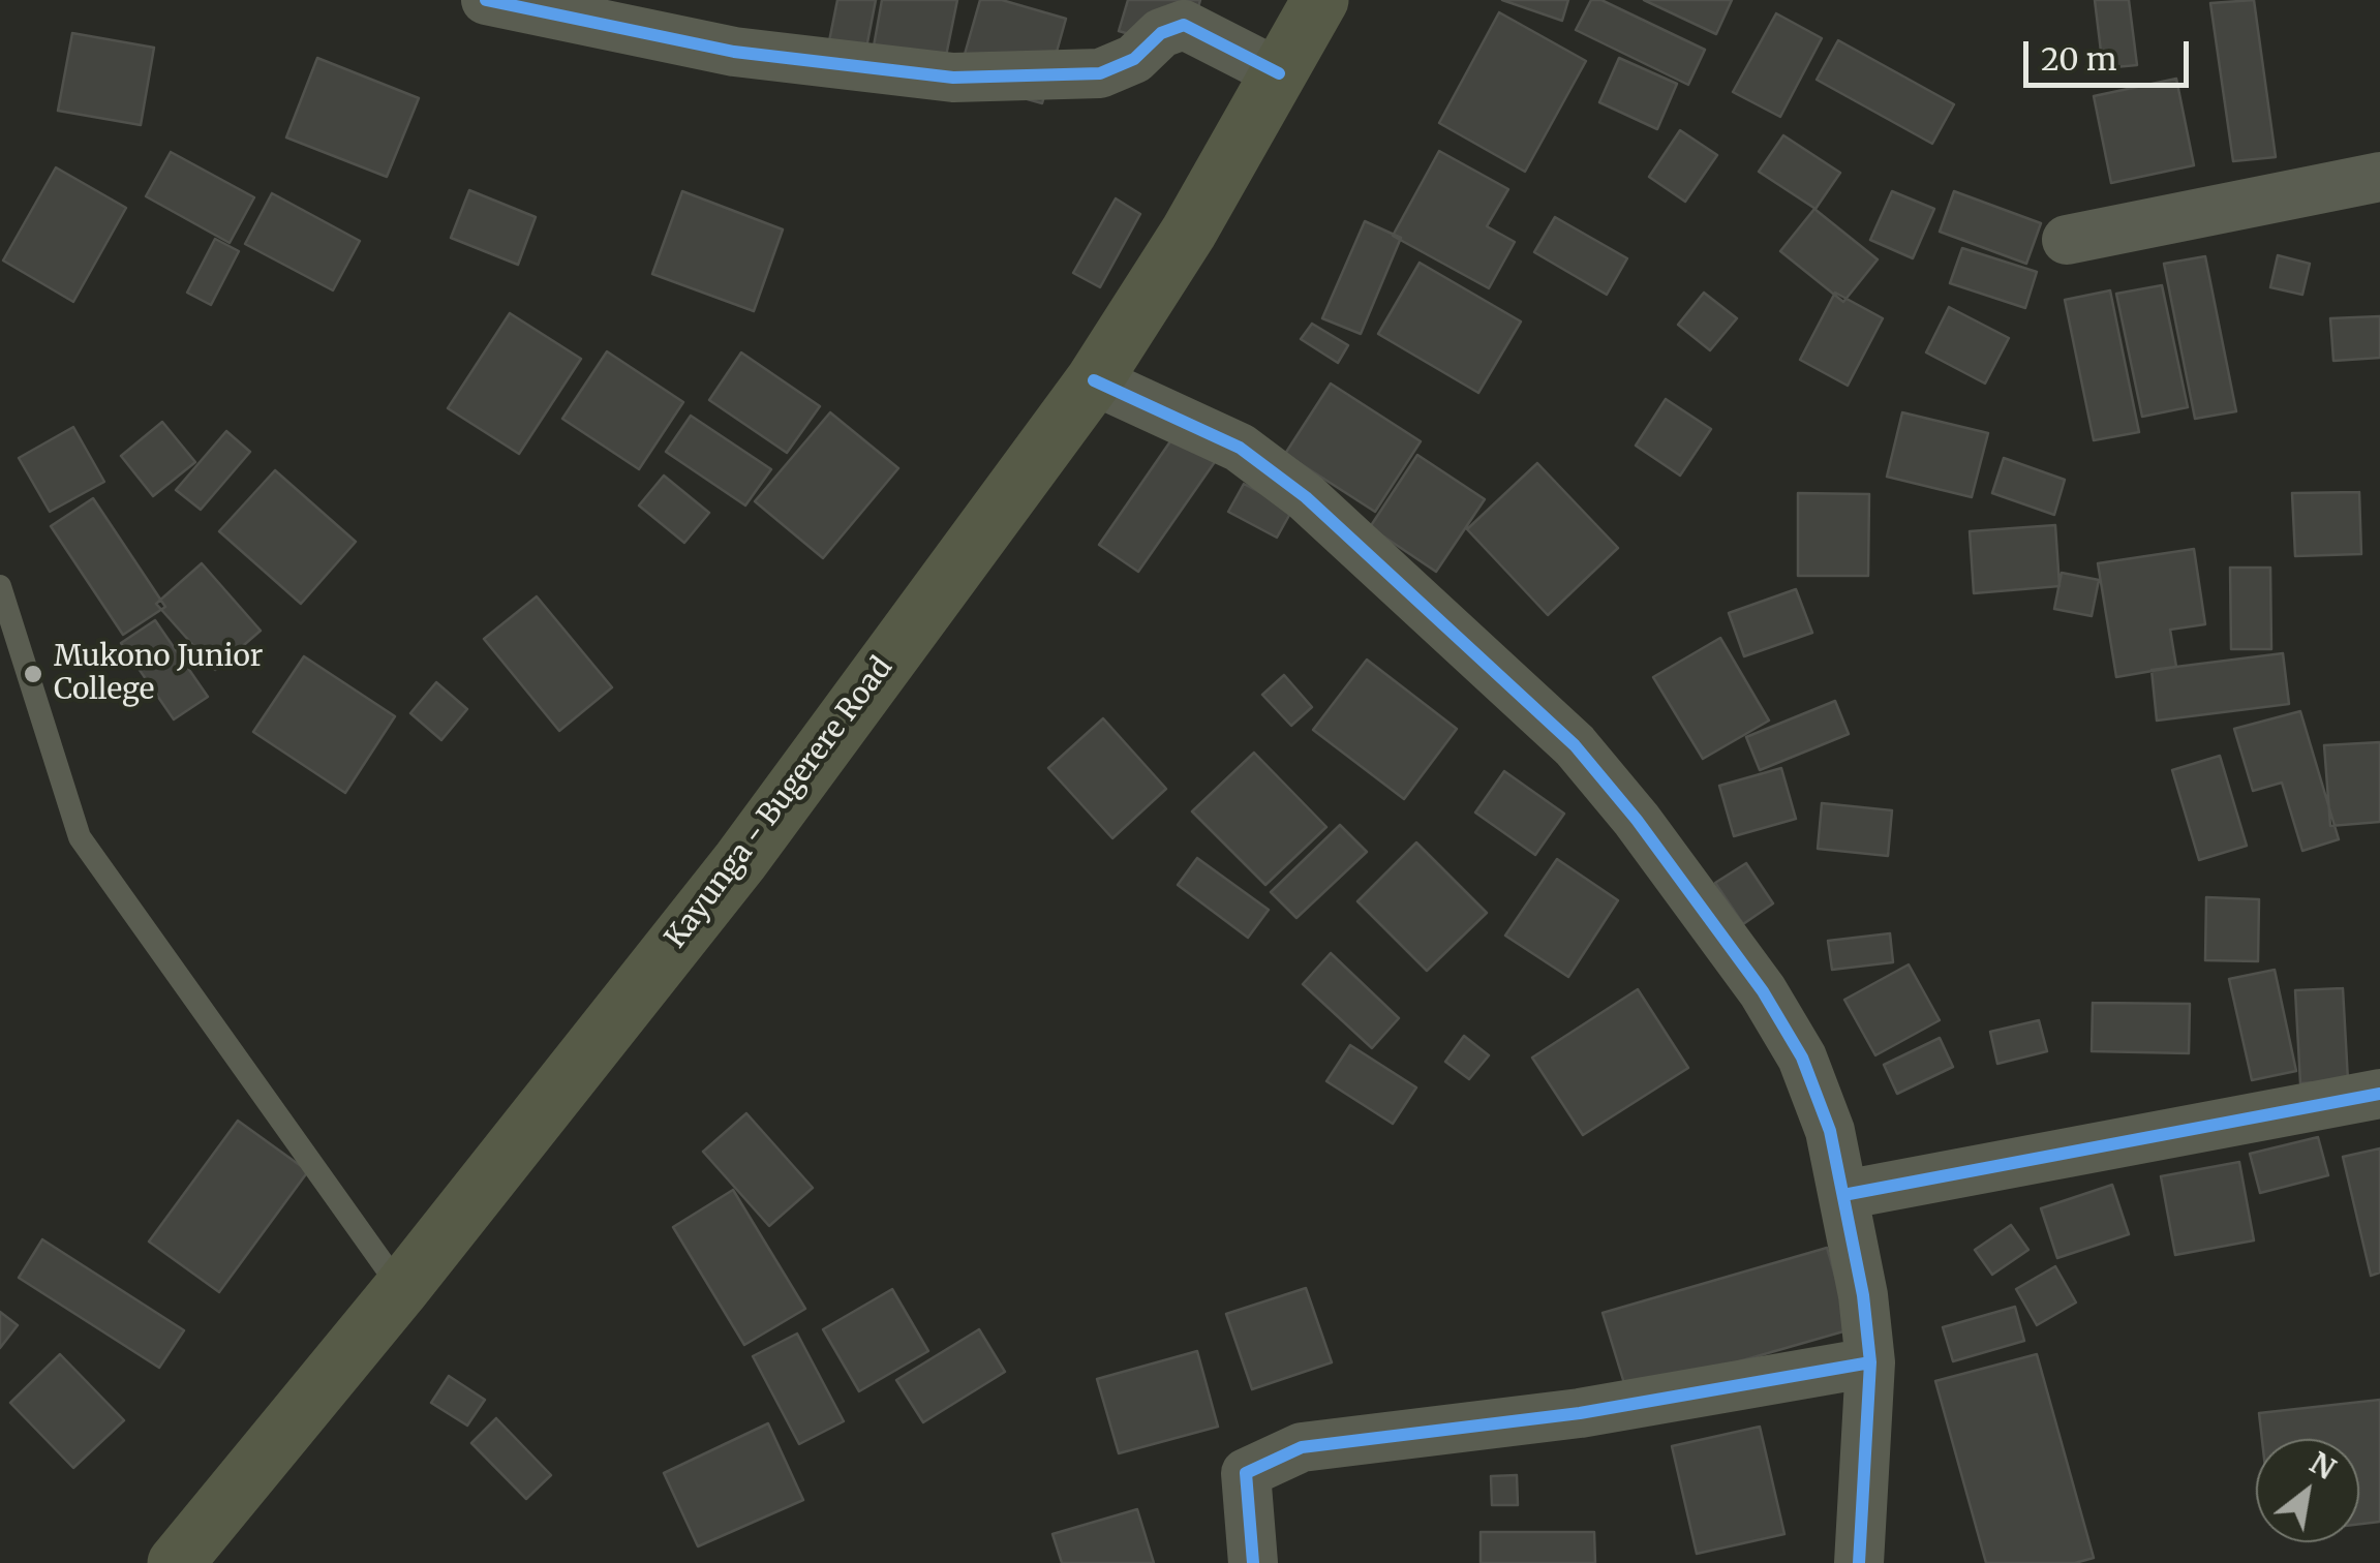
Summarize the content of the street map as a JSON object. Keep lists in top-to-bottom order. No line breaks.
{"streets":{"main road":["Kayunga - Bugerere Road"]},"places":["Mukono Junior College"],"scale_bar":"20 m","north":"top right"}
